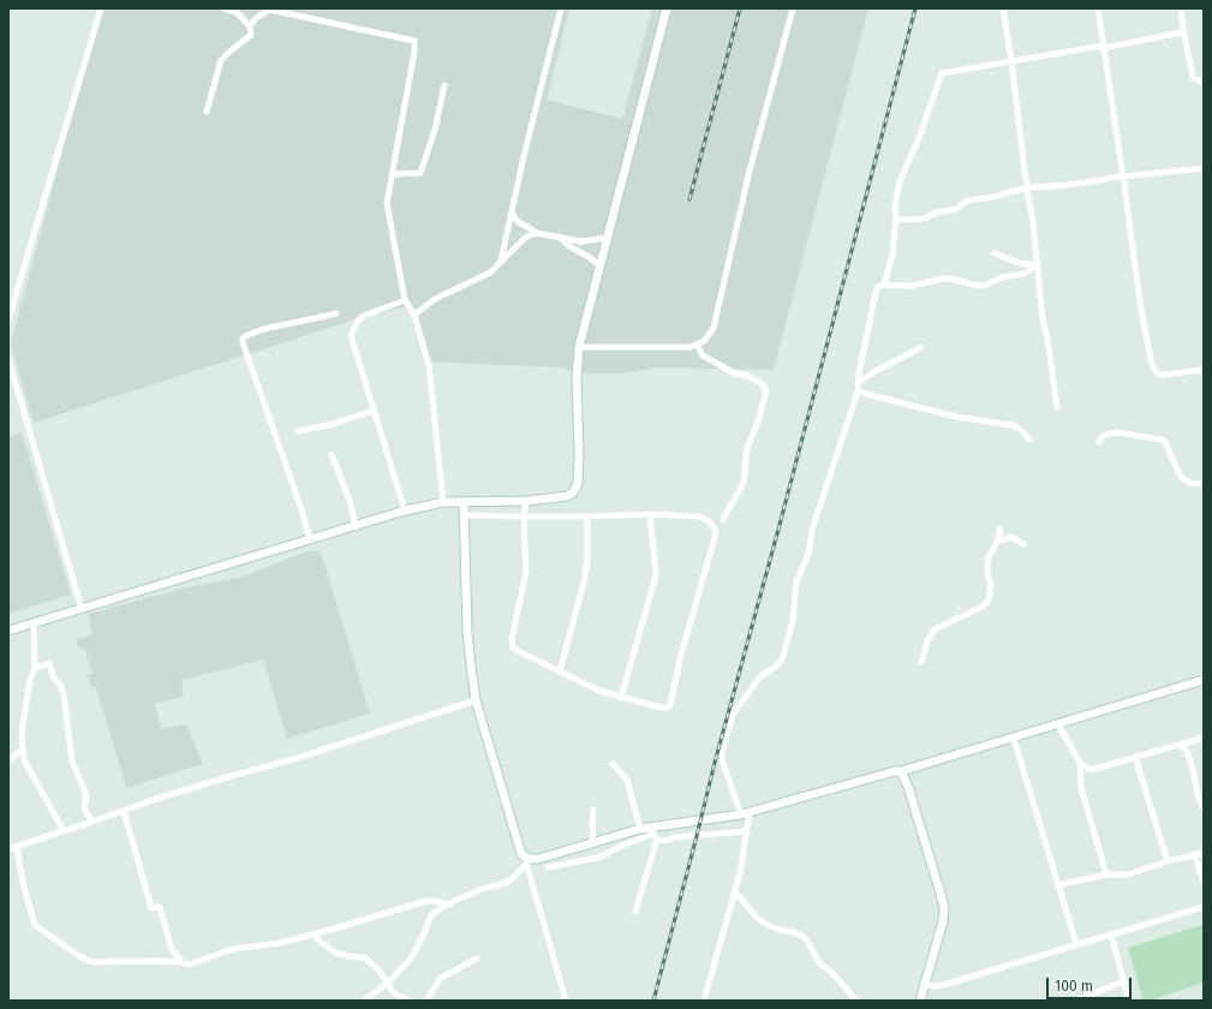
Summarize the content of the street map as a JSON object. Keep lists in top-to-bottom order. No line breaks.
{"scale_bar":"100 m"}
